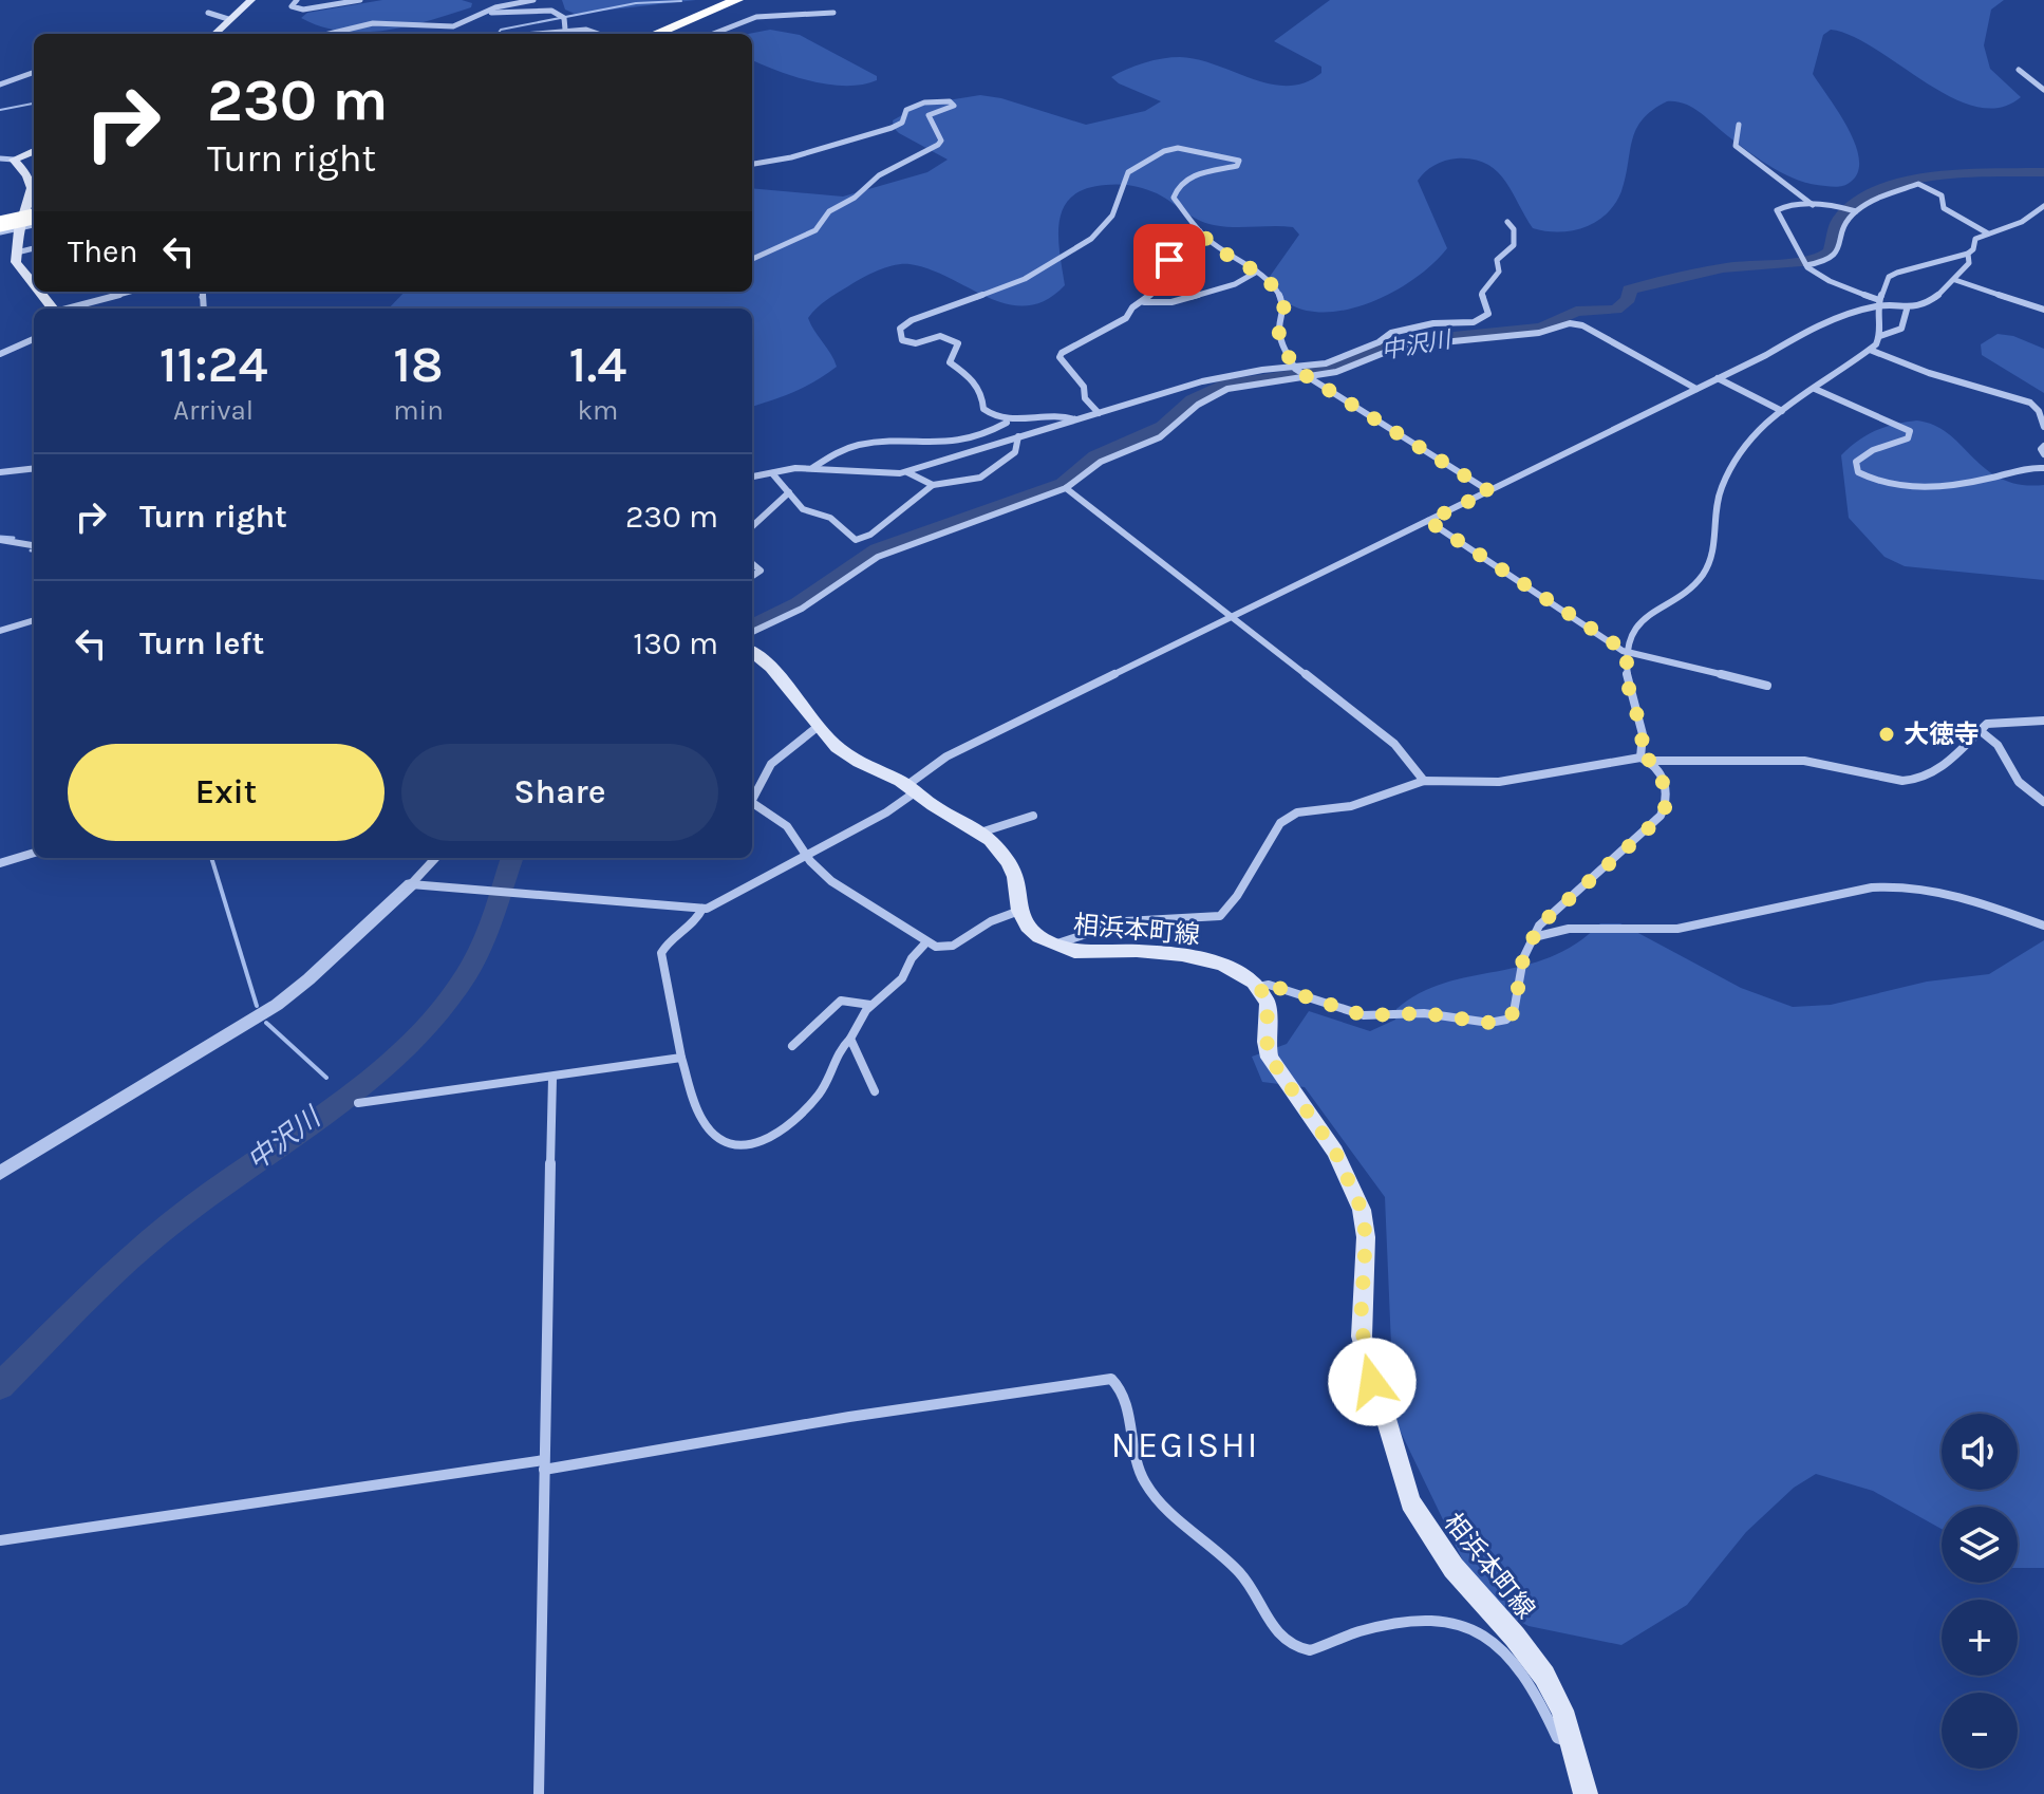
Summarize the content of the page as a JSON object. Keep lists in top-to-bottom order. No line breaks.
{"streets":{"main road":["相浜本町線"]},"districts":["NEGISHI"],"water":["中沢川"],"places":["大徳寺"],"page":{"turn":["230 m","Turn right"],"then":"Then","eta":["11:24","Arrival","18","min","1.4","km"],"list":[{"name":"Turn right","value":"230 m"},{"name":"Turn left","value":"130 m"}],"buttons":["Exit","Share"],"map_buttons":["+","−"]}}
